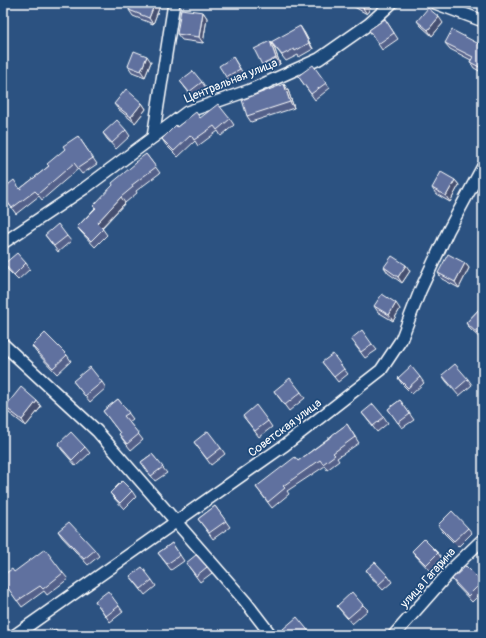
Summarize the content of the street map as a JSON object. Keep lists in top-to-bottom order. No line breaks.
{"streets":{"street":["Центральная улица","Советская улица","улица Гагарина"]}}
